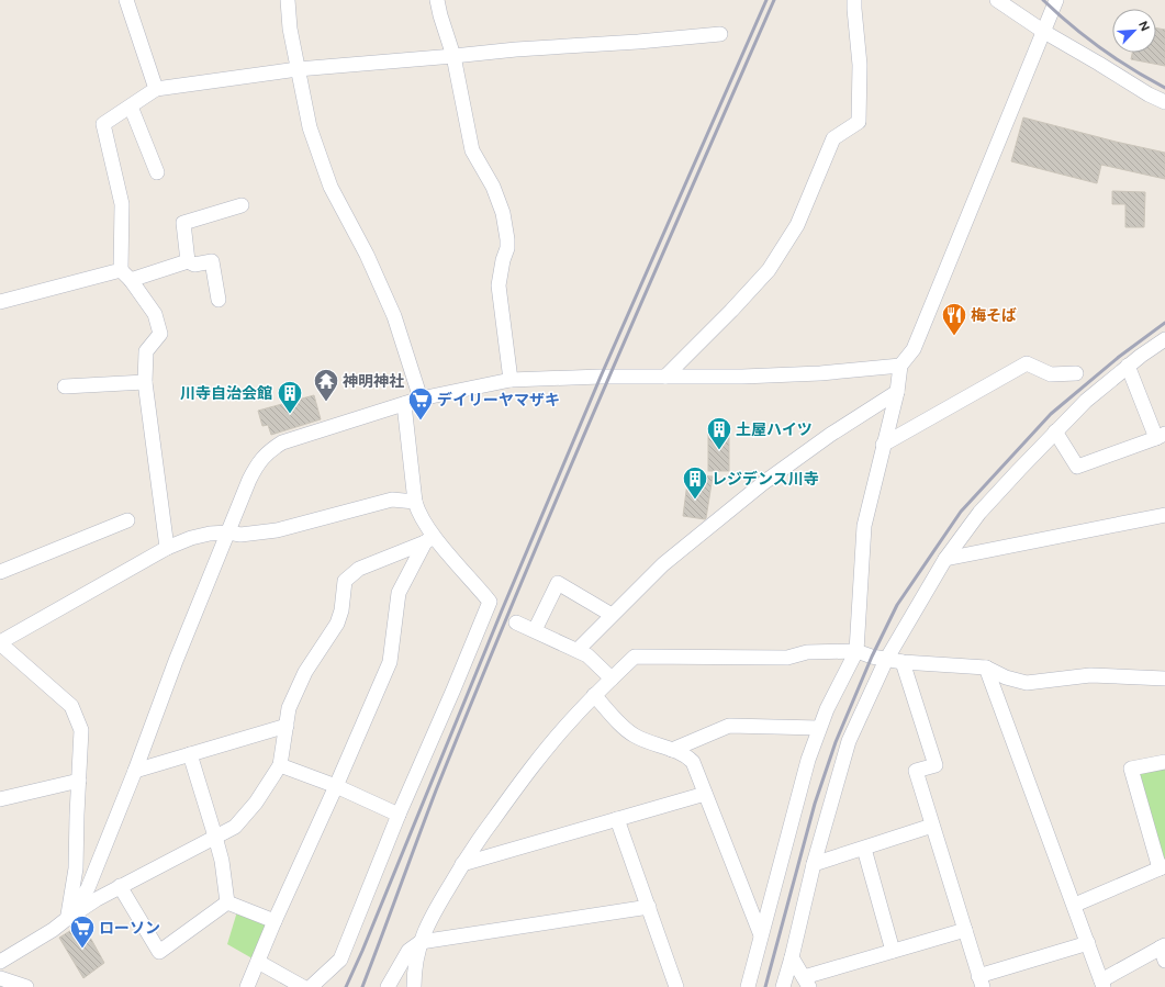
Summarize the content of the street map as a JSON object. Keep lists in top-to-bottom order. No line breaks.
{"places":{"restaurant":["梅そば"],"temple":["神明神社"],"building":["川寺自治会館","土屋ハイツ","レジデンス川寺"],"supermarket":["デイリーヤマザキ","ローソン"]},"north":"top right"}
